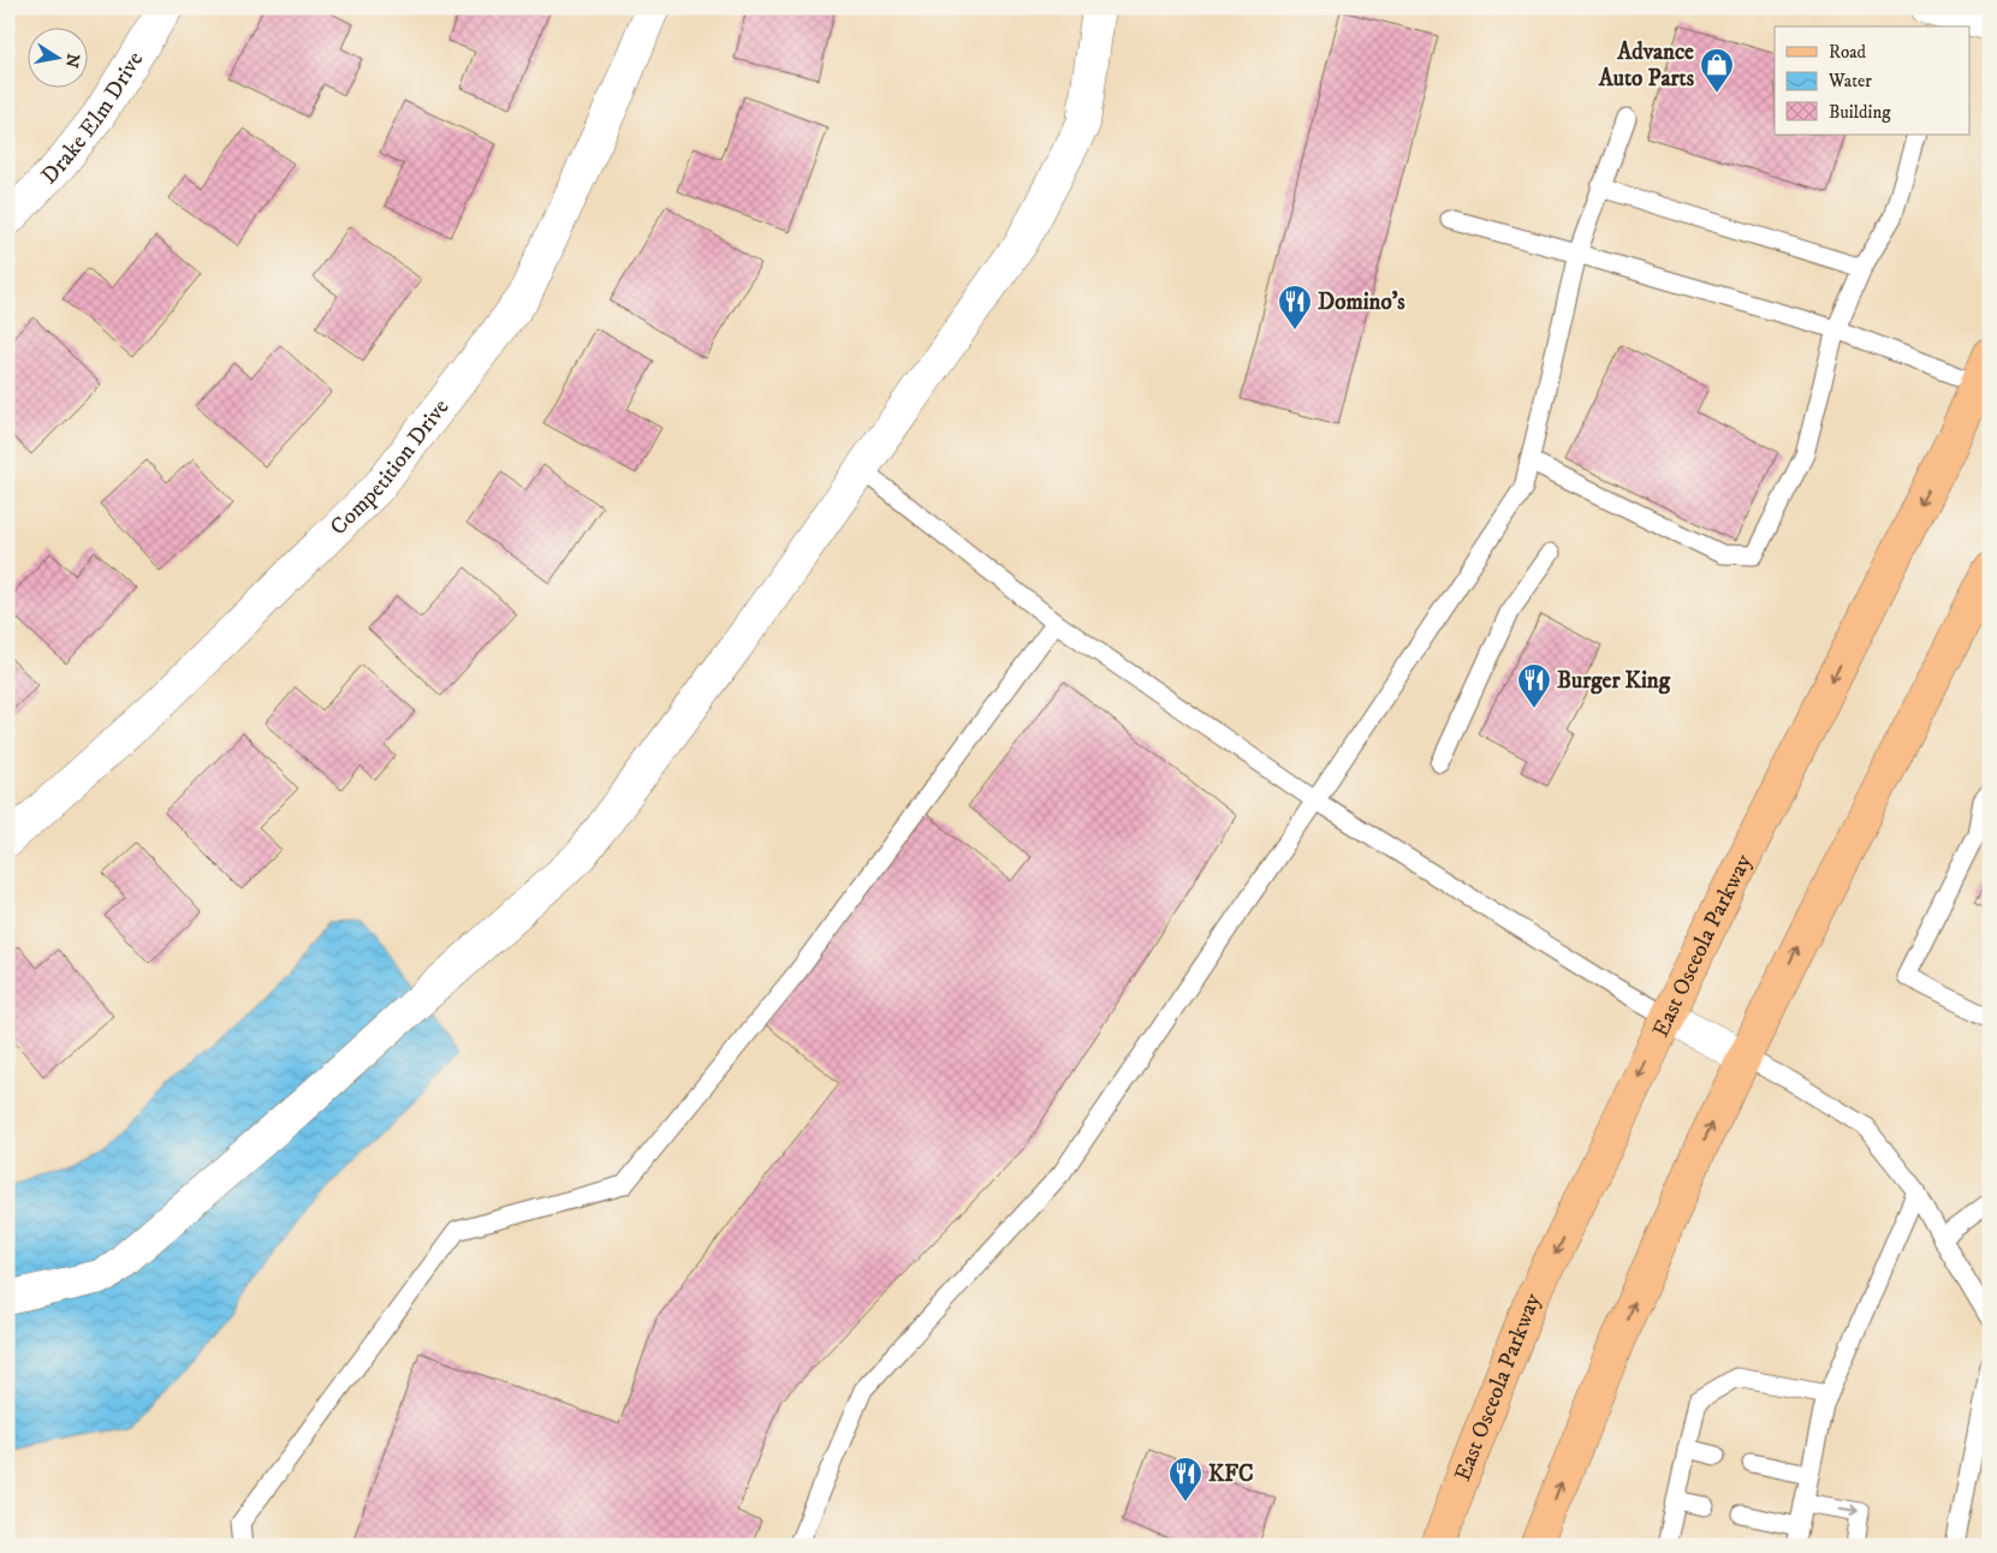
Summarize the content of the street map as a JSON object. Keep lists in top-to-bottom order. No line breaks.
{"streets":{"main road":["East Osceola Parkway"],"street":["Drake Elm Drive","Competition Drive"]},"places":{"shop":["Advance Auto Parts"],"restaurant":["Domino's","Burger King","KFC"]},"legend":["Road","Water","Building"],"north":"right"}
